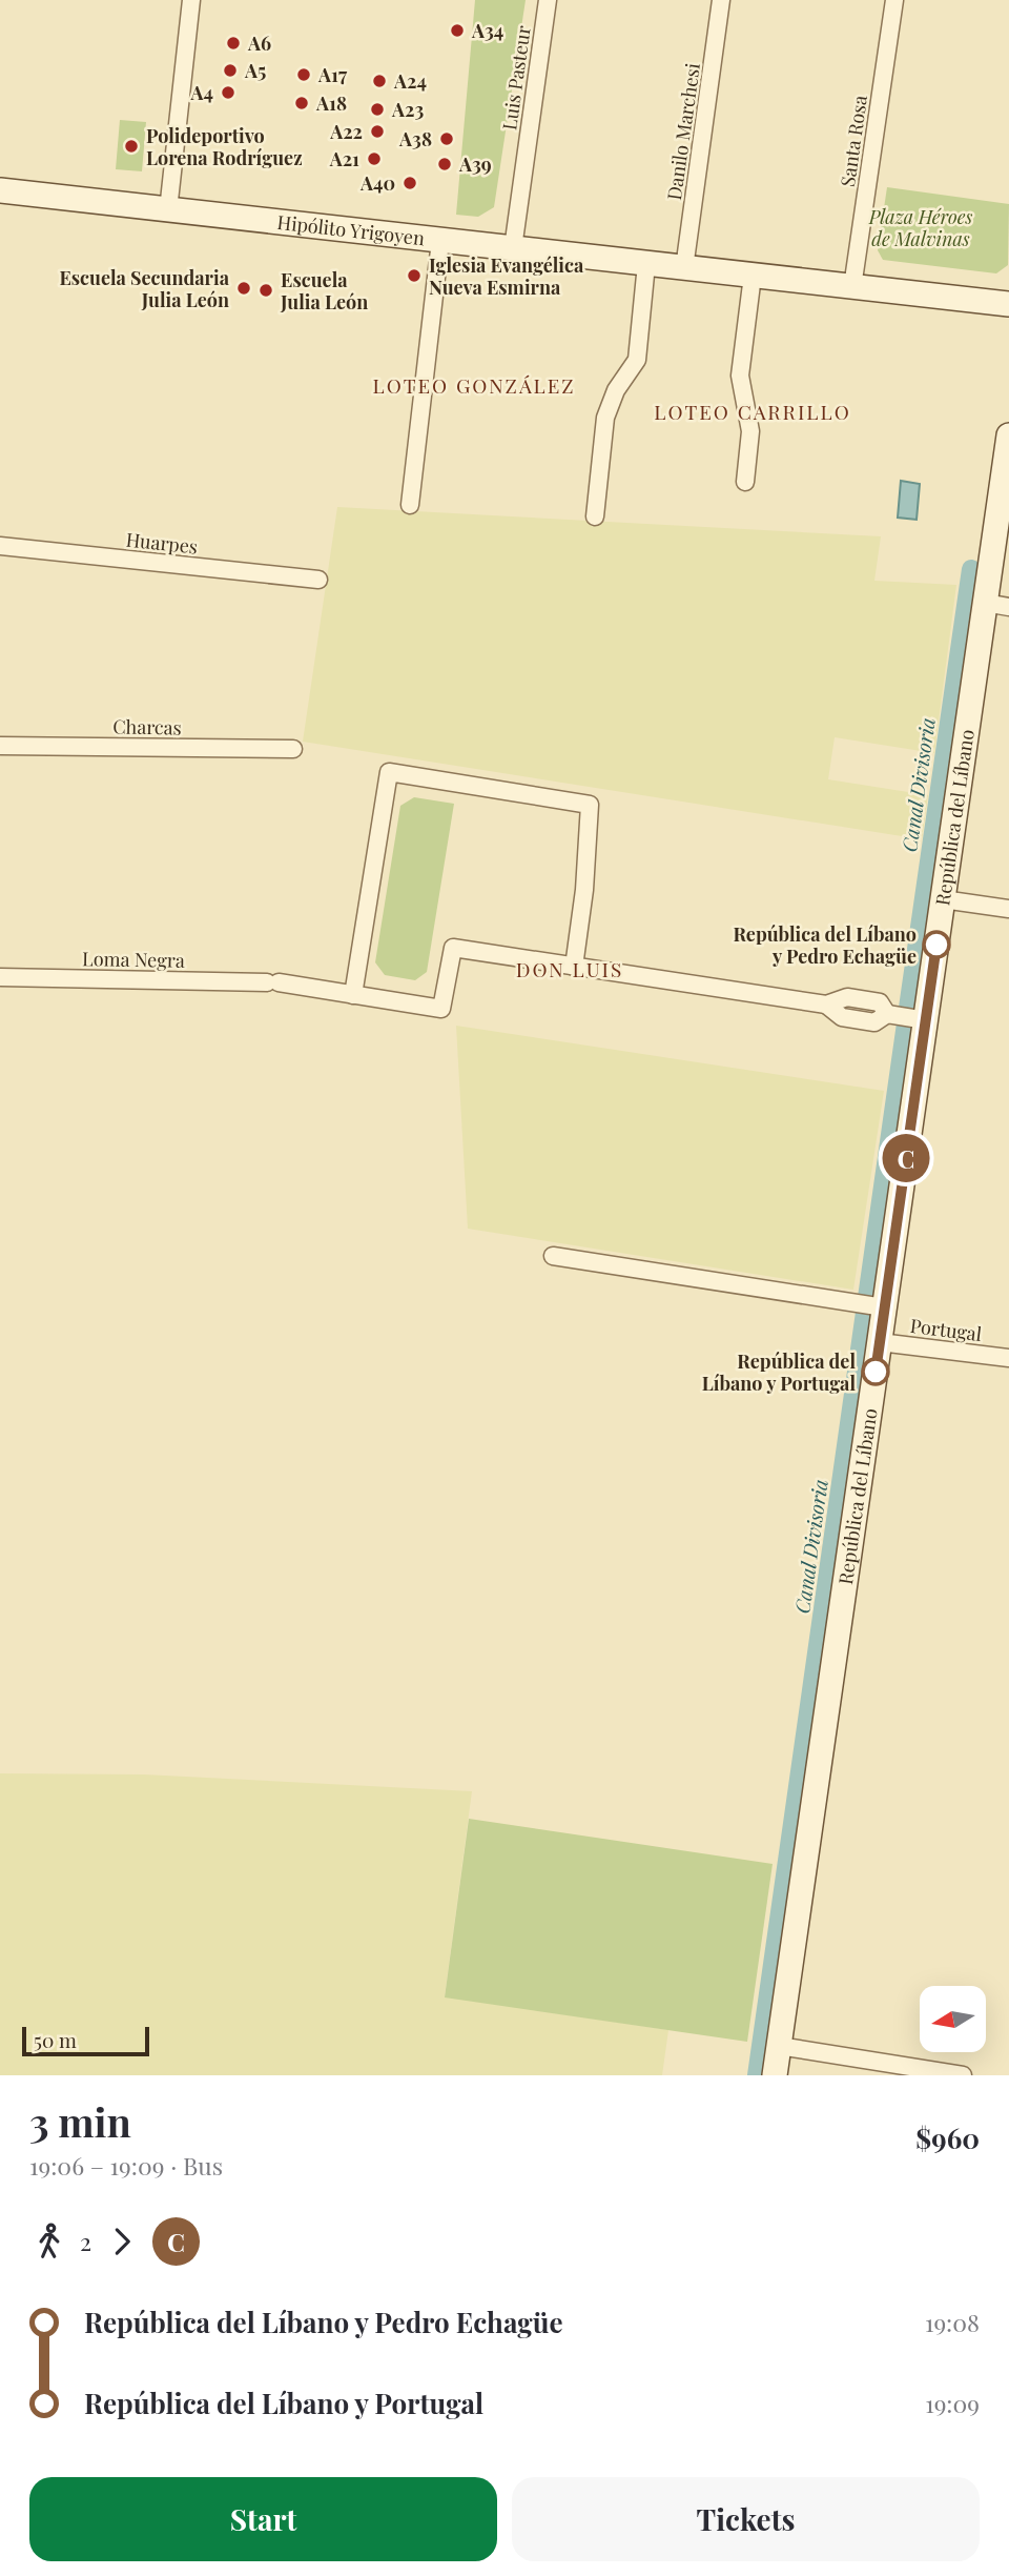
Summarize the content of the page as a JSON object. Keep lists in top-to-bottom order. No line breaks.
{"streets":{"main road":["Hipólito Yrigoyen","República del Líbano"],"street":["Luis Pasteur","Danilo Marchesi","Santa Rosa","Huarpes","Charcas","Loma Negra","Portugal"]},"crossings":[["Luis Pasteur","Hipólito Yrigoyen"],["Danilo Marchesi","Hipólito Yrigoyen"],["Santa Rosa","Hipólito Yrigoyen"],["República del Líbano","Portugal"]],"districts":["LOTEO GONZÁLEZ","LOTEO CARRILLO","DON LUIS"],"water":["Canal Divisoria"],"parks":["Plaza Héroes de Malvinas"],"places":["A34","A6","A5","A17","A24","A4","A18","A23","A22","A38","Polideportivo Lorena Rodríguez","A21","A39","A40","Iglesia Evangélica Nueva Esmirna","Escuela Secundaria Julia León","Escuela Julia León","República del Líbano y Pedro Echagüe","República del Líbano y Portugal"],"lines":["bus line C"],"scale_bar":"50 m","north":"left","page":{"on_map":"C","scale":"50 m","heading":["3 min","19:06 – 19:09 · Bus","$960"],"legs":["2","C"],"list":[{"name":"República del Líbano y Pedro Echagüe","value":"19:08"},{"name":"República del Líbano y Portugal","value":"19:09"}],"buttons":["Start","Tickets"]}}
